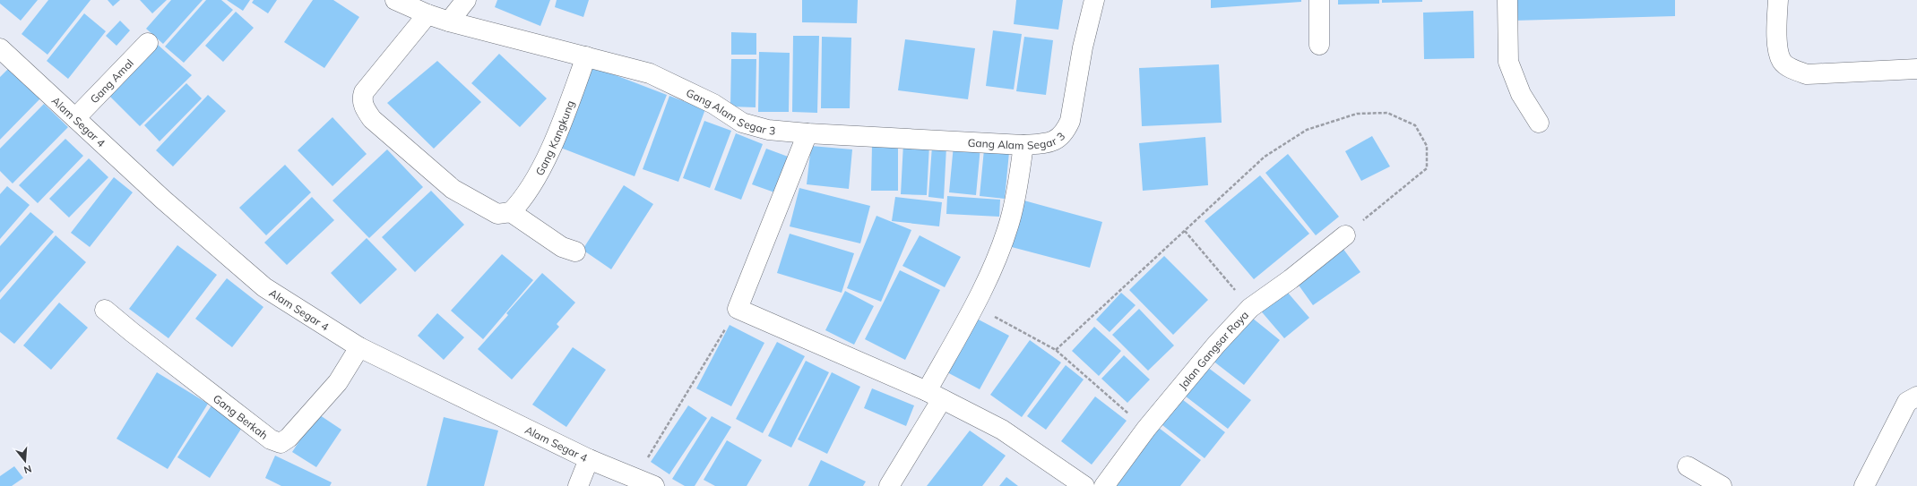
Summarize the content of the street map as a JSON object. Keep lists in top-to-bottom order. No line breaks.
{"streets":{"street":["Gang Amal","Gang Alam Segar 3","Alam Segar 4","Gang Kangkung","Jalan Gangsar Raya","Gang Berkah"]},"crossings":[["Gang Amal","Alam Segar 4"],["Gang Alam Segar 3","Gang Kangkung"],["Alam Segar 4","Gang Berkah"]],"north":"bottom"}
